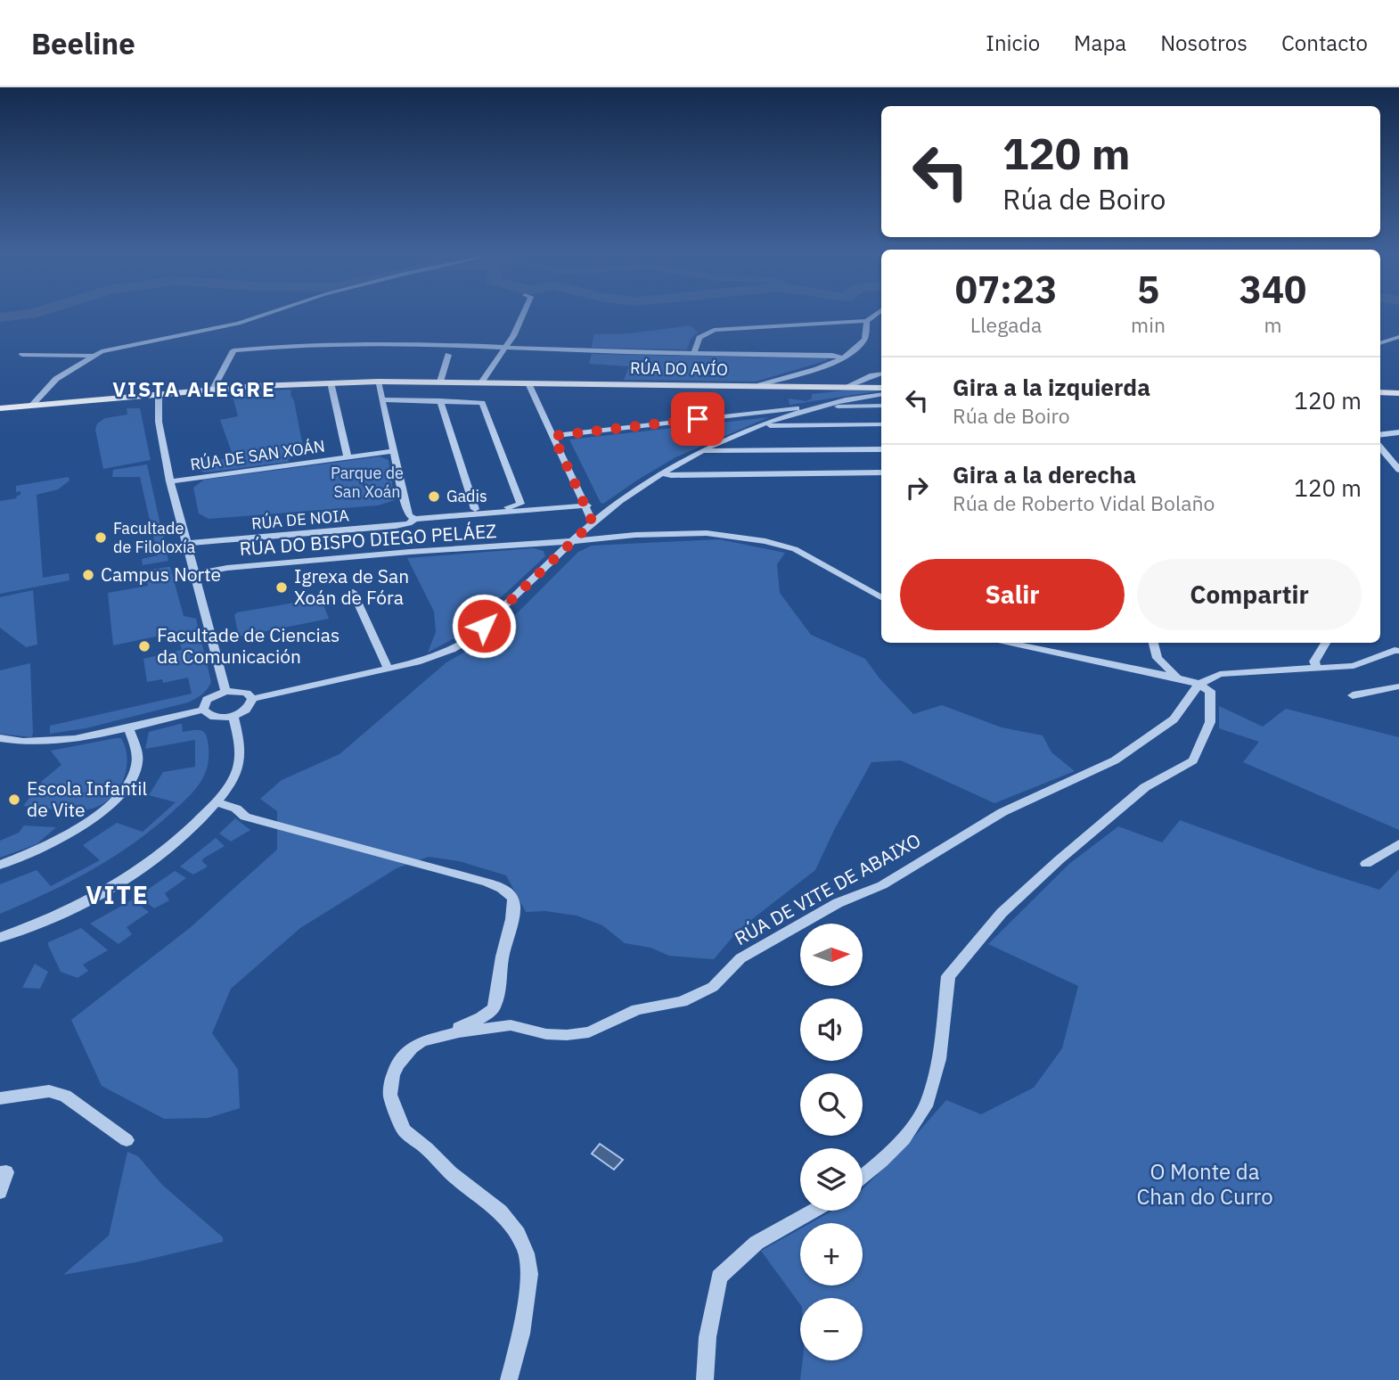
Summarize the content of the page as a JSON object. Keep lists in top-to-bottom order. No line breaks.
{"streets":{"main road":["RÚA DO AVÍO"],"street":["RÚA DE SAN XOÁN","RÚA DE NOIA","RÚA DO BISPO DIEGO PELÁEZ","RÚA DE VITE DE ABAIXO"]},"crossings":[["RÚA DO AVÍO","RÚA DE SAN XOÁN"]],"districts":["VISTA ALEGRE","VITE"],"parks":["Parque de San Xoán","O Monte da Chan do Curro"],"places":["Gadis","Facultade de Filoloxía","Campus Norte","Igrexa de San Xoán de Fóra","Facultade de Ciencias da Comunicación","Escola Infantil de Vite"],"north":"right","page":{"header":"Beeline","nav":["Inicio","Mapa","Nosotros","Contacto"],"turn":["120 m","Rúa de Boiro"],"eta":["07:23","Llegada","5","min","340","m"],"list":[{"name":"Gira a la izquierda","note":"Rúa de Boiro","value":"120 m"},{"name":"Gira a la derecha","note":"Rúa de Roberto Vidal Bolaño","value":"120 m"}],"buttons":["Salir","Compartir"],"map_buttons":["+","−"]}}
